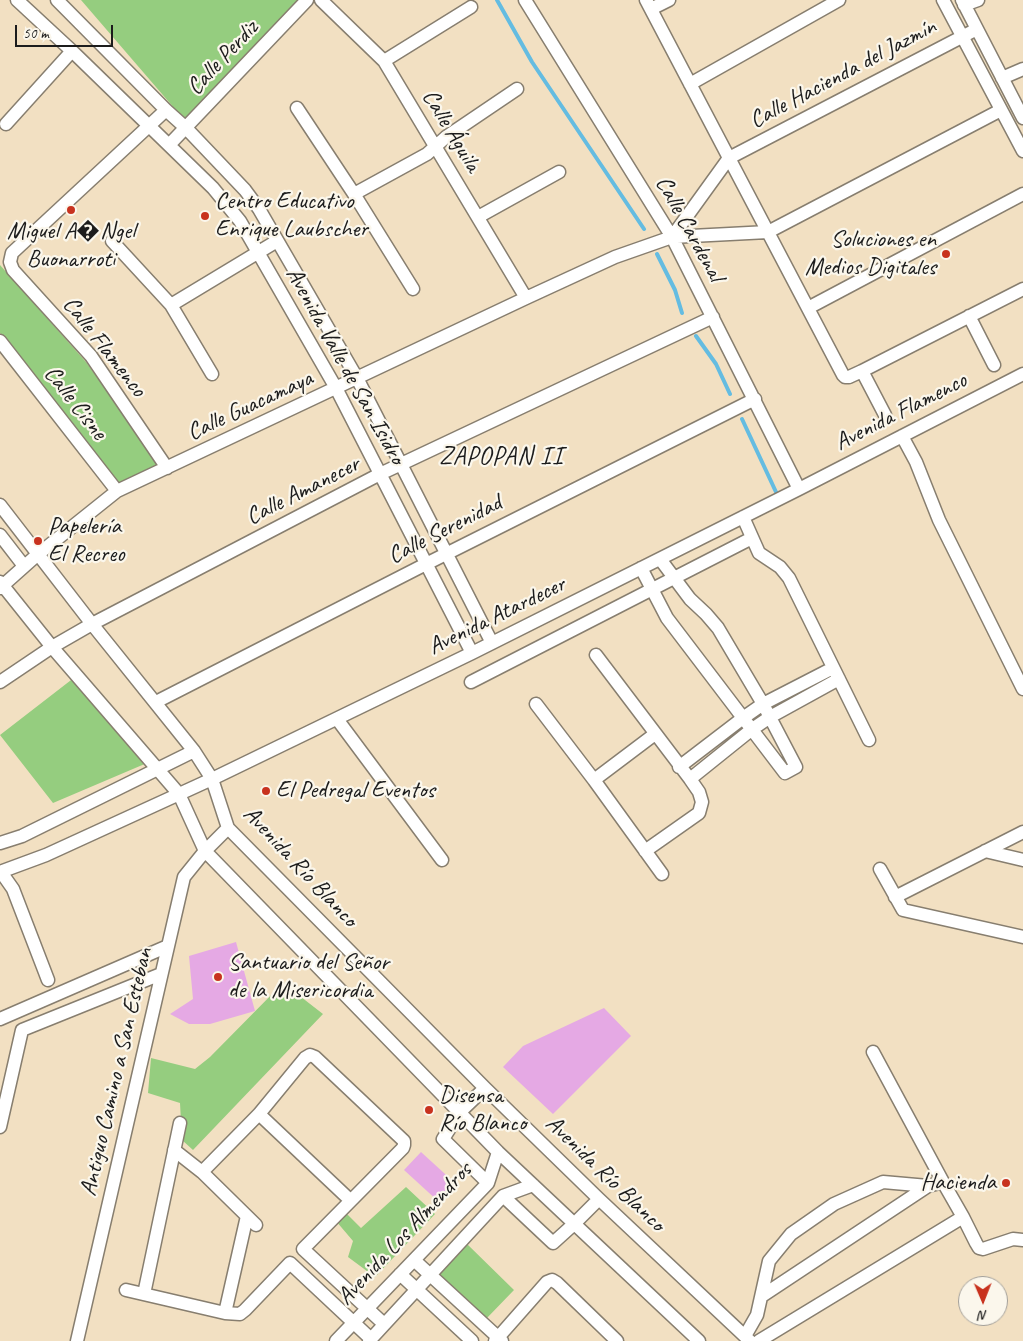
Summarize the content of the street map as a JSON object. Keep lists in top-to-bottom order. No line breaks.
{"streets":{"street":["Calle Perdiz","Calle Hacienda del Jazmín","Calle Águila","Calle Cardenal","Calle Flamenco","Avenida Valle de San Isidro","Calle Cisne","Calle Guacamaya","Avenida Flamenco","Calle Amanecer","Calle Serenidad","Avenida Atardecer","Avenida Río Blanco","Antiguo Camino a San Esteban","Avenida Los Almendros"]},"crossings":[["Calle Perdiz","Avenida Valle de San Isidro"],["Calle Águila","Calle Guacamaya"],["Calle Cardenal","Calle Guacamaya"],["Calle Cardenal","Avenida Flamenco"],["Calle Cardenal","Calle Amanecer"],["Calle Cardenal","Calle Serenidad"],["Calle Cardenal","Avenida Atardecer"],["Calle Flamenco","Avenida Valle de San Isidro"],["Calle Flamenco","Calle Guacamaya"],["Avenida Valle de San Isidro","Calle Guacamaya"],["Avenida Valle de San Isidro","Calle Amanecer"],["Avenida Valle de San Isidro","Calle Serenidad"],["Avenida Valle de San Isidro","Avenida Atardecer"],["Calle Cisne","Calle Guacamaya"],["Calle Guacamaya","Avenida Río Blanco"],["Avenida Flamenco","Avenida Atardecer"],["Calle Amanecer","Avenida Río Blanco"],["Calle Serenidad","Avenida Río Blanco"],["Avenida Atardecer","Avenida Río Blanco"],["Avenida Río Blanco","Antiguo Camino a San Esteban"]],"districts":["ZAPOPAN II"],"places":["Miguel A�Ngel Buonarroti","Centro Educativo Enrique Laubscher","Soluciones en Medios Digitales","Papelería El Recreo","El Pedregal Eventos","Santuario del Señor de la Misericordia","Disensa Río Blanco","Hacienda"],"scale_bar":"50 m","north":"bottom"}
